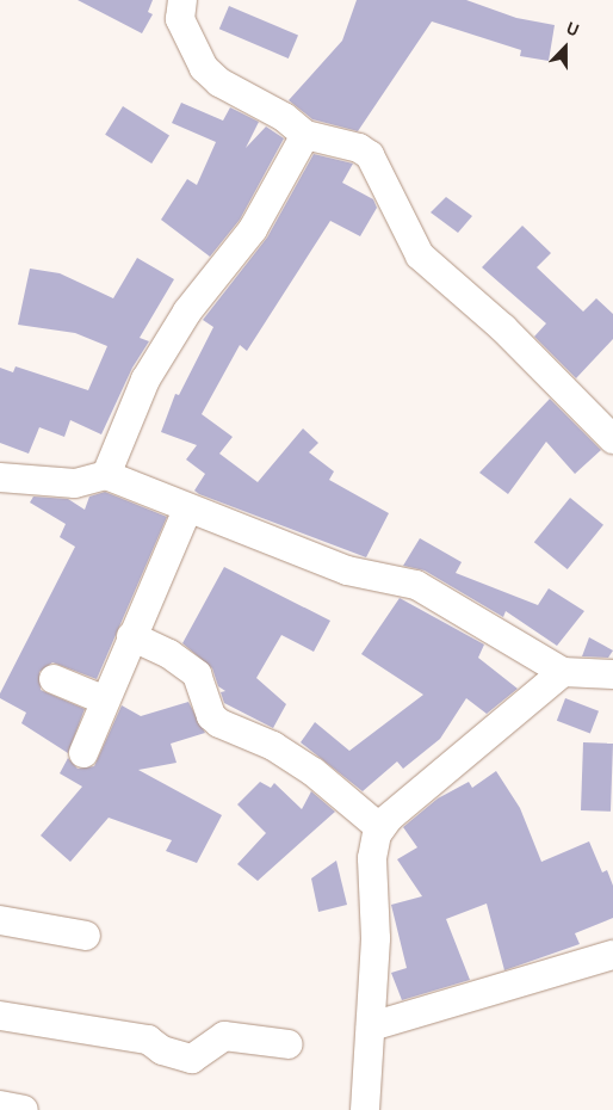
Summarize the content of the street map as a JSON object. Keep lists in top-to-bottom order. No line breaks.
{"north":"top"}
